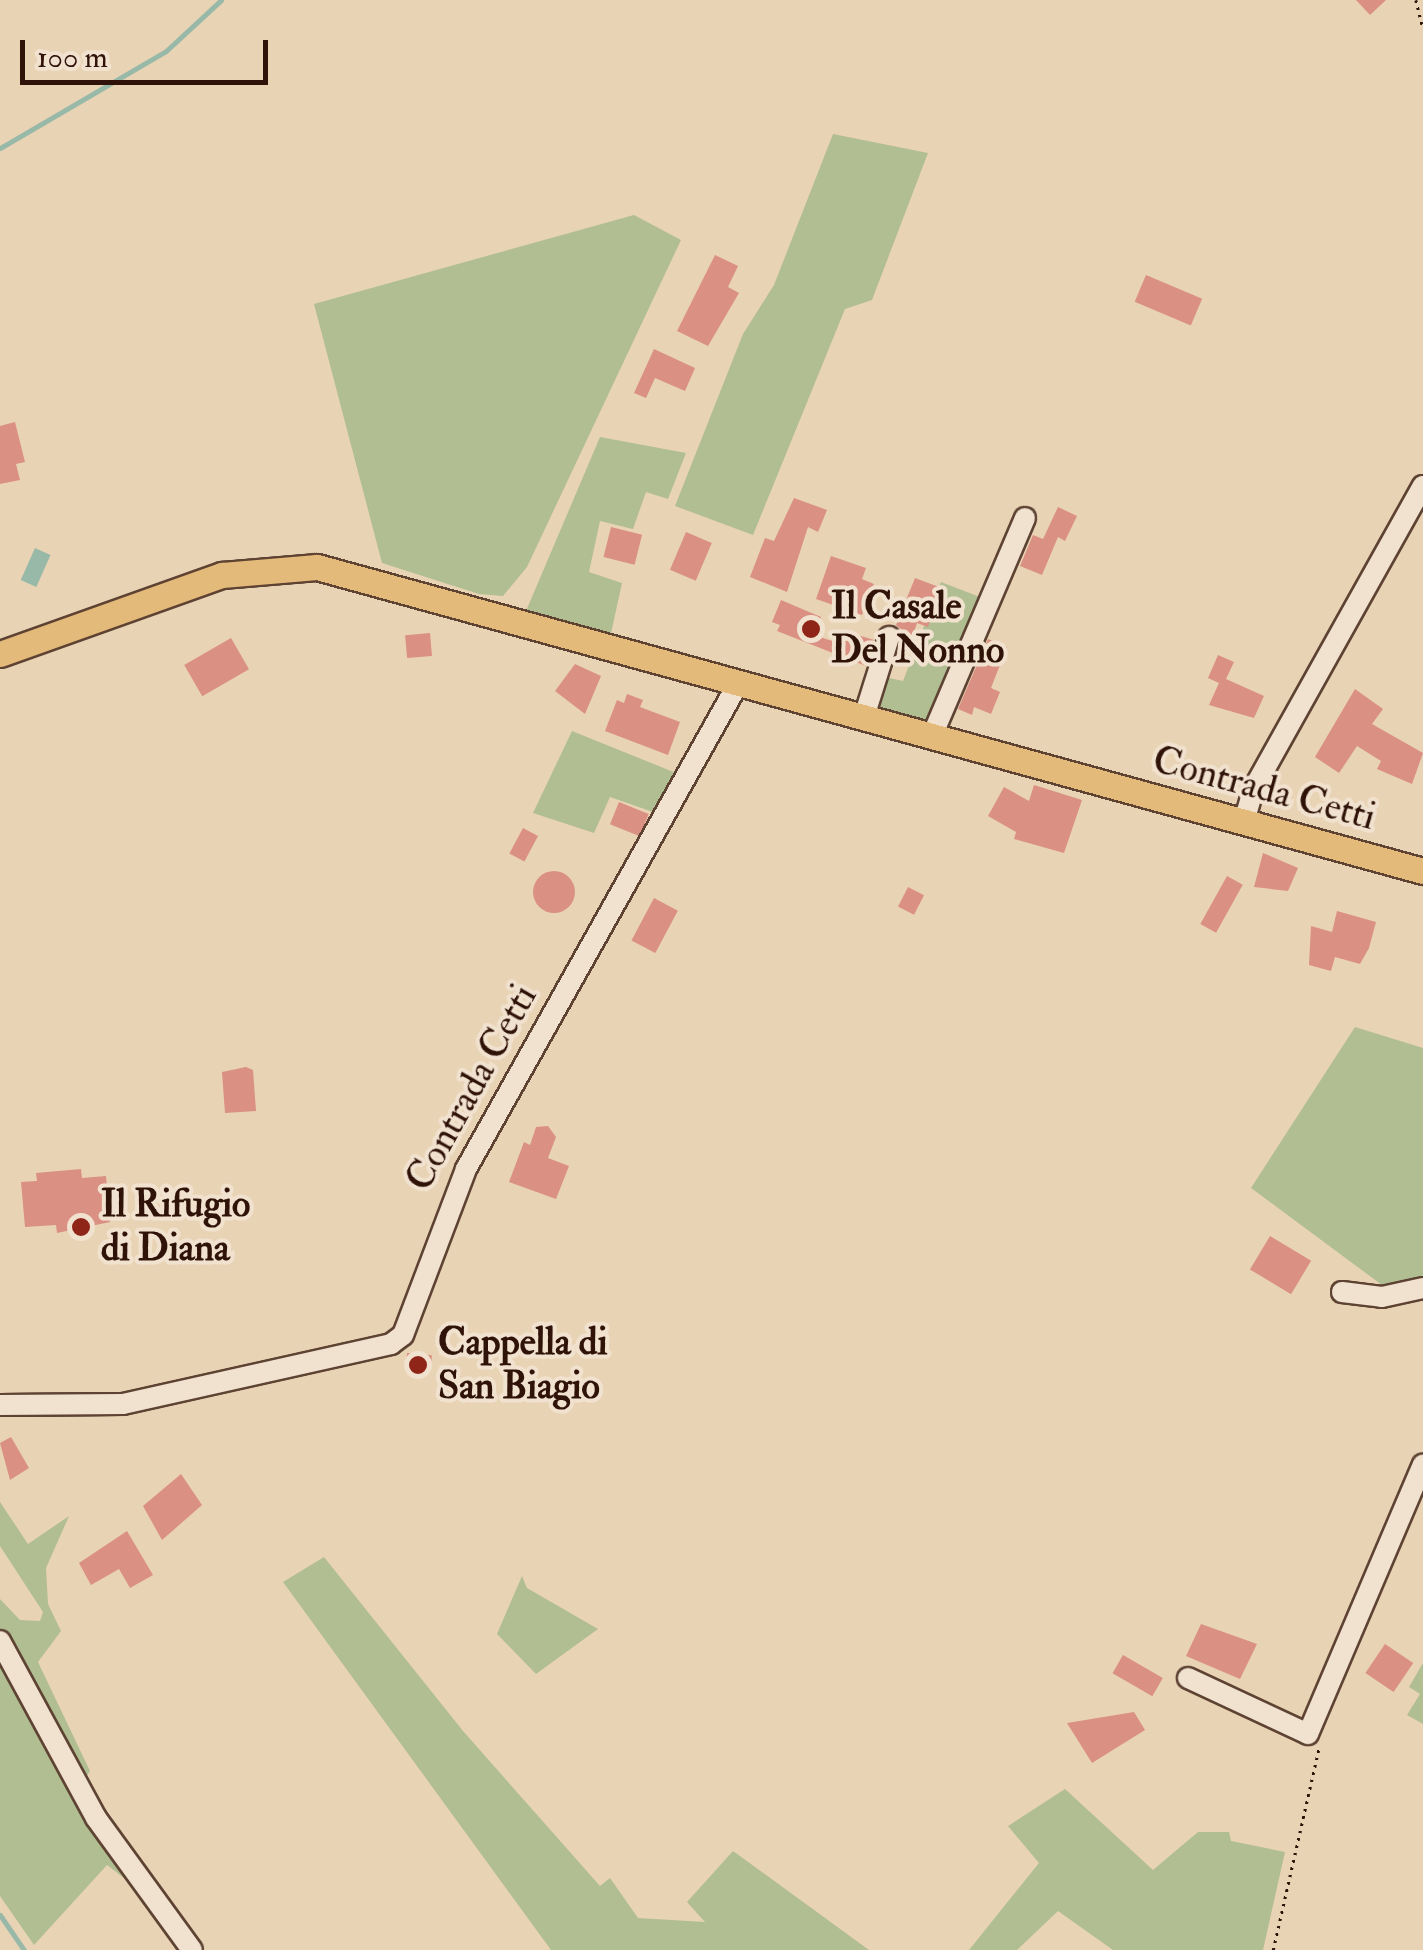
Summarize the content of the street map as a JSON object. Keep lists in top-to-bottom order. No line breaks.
{"streets":{"main road":["Contrada Cetti"]},"places":["Il Casale Del Nonno","Il Rifugio di Diana","Cappella di San Biagio"],"scale_bar":"100 m"}
